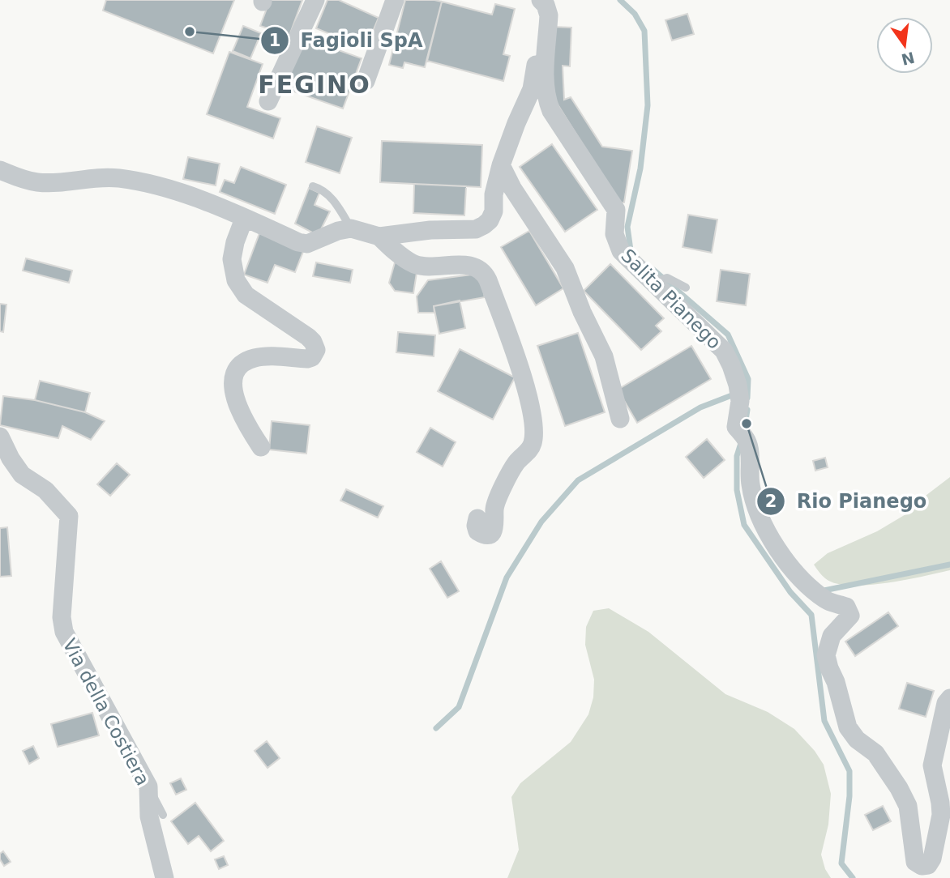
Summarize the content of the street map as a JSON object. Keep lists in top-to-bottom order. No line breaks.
{"streets":{"street":["Salita Pianego","Via della Costiera"]},"districts":["FEGINO"],"places":["Fagioli SpA","Rio Pianego"],"north":"bottom"}
